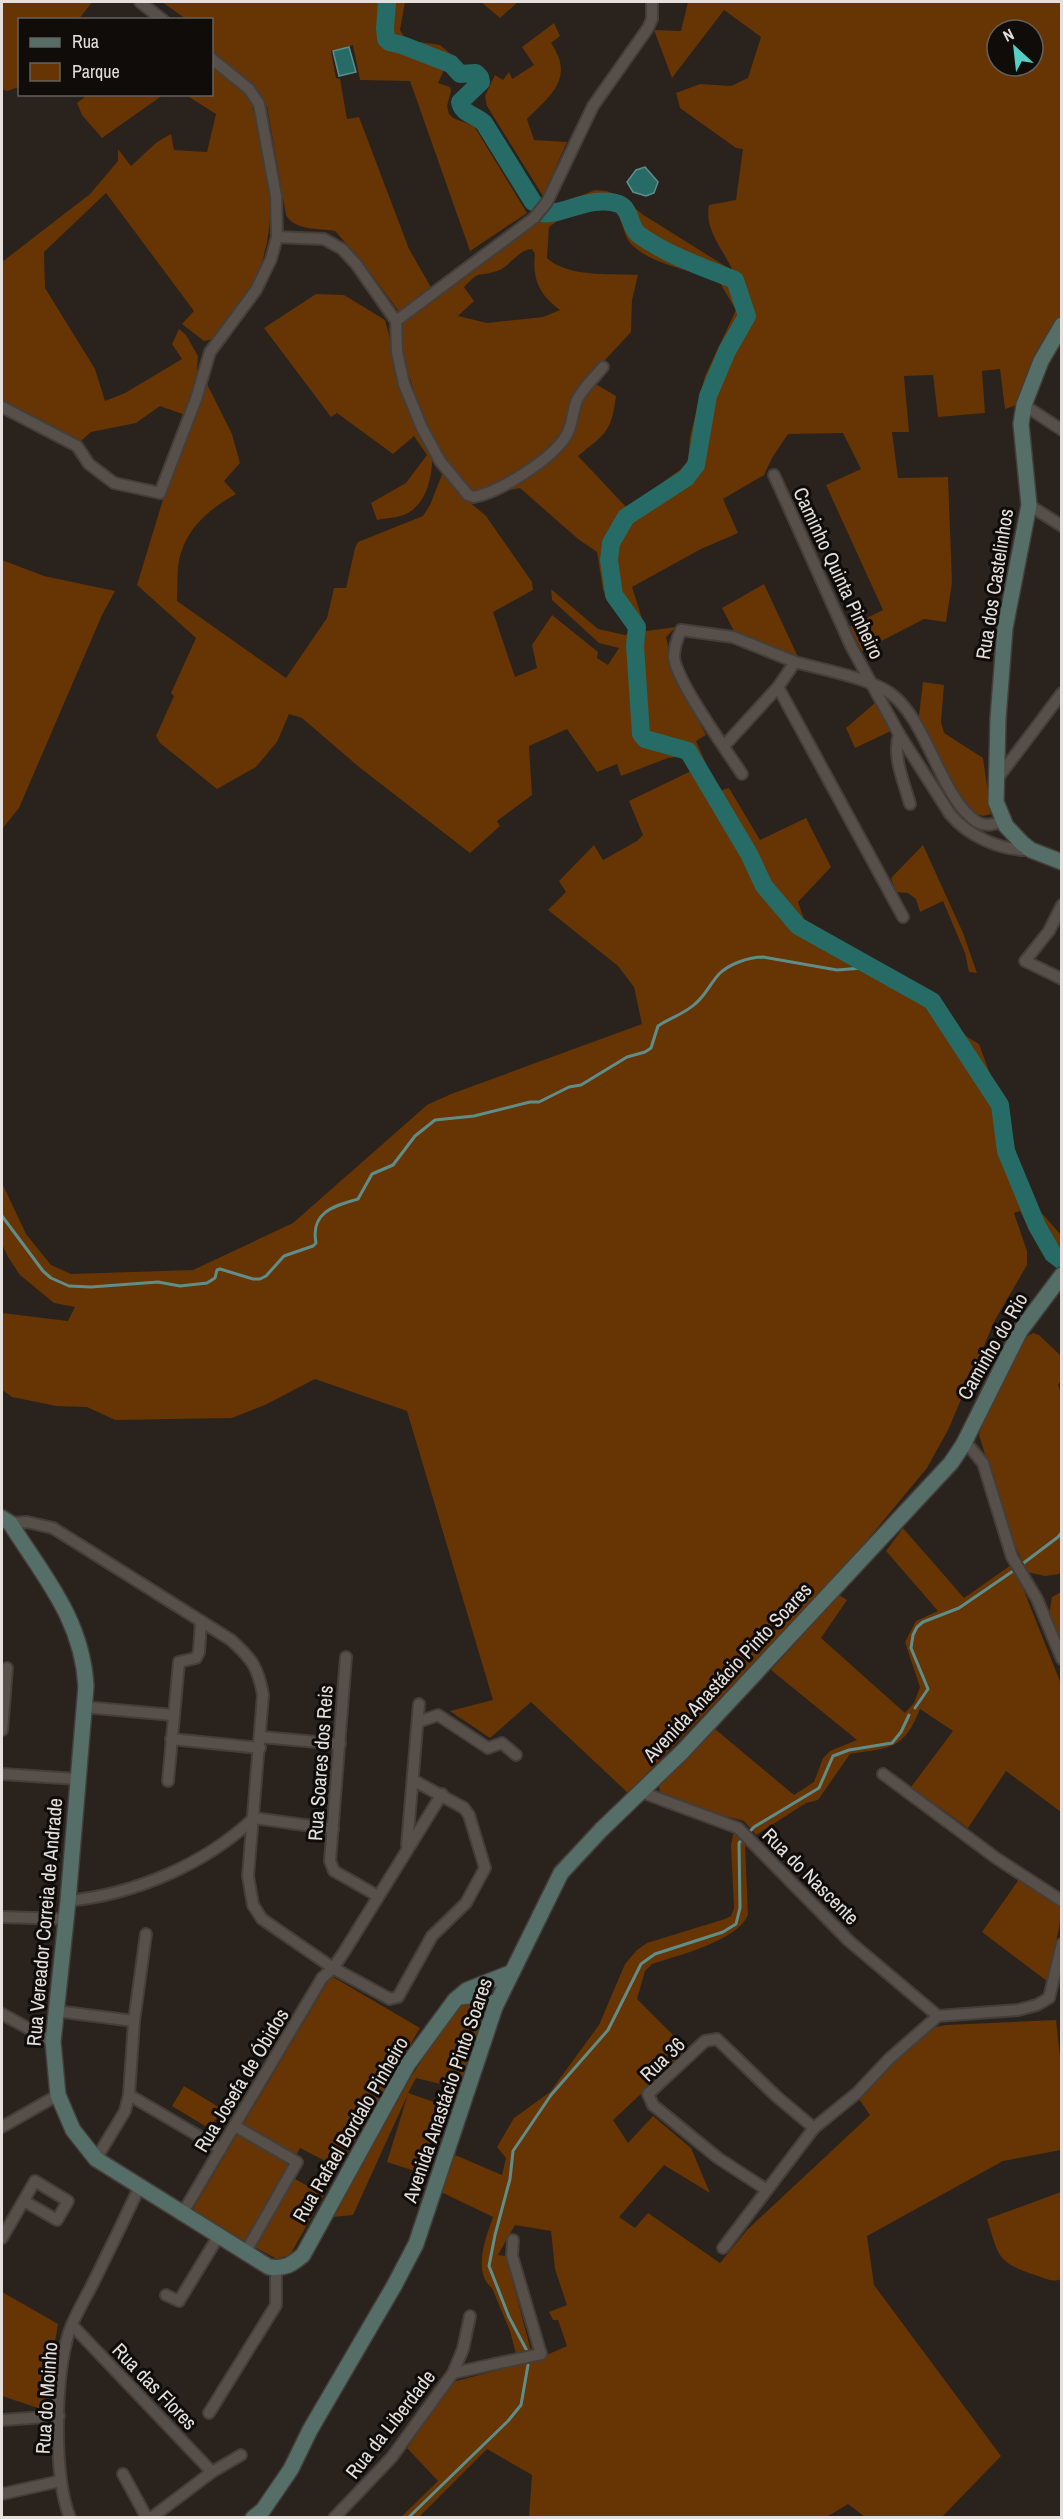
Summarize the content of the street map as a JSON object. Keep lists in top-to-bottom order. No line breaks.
{"streets":{"street":["Caminho Quinta Pinheiro","Rua dos Castelinhos","Caminho do Rio","Avenida Anastácio Pinto Soares","Rua Soares dos Reis","Rua do Nascente","Rua Vereador Correia de Andrade","Rua 36","Rua Josefa de Óbidos","Rua Rafael Bordalo Pinheiro","Rua das Flores","Rua do Moinho","Rua da Liberdade"]},"crossings":[["Caminho Quinta Pinheiro","Rua dos Castelinhos"],["Caminho do Rio","Avenida Anastácio Pinto Soares"],["Avenida Anastácio Pinto Soares","Rua do Nascente"],["Avenida Anastácio Pinto Soares","Rua Rafael Bordalo Pinheiro"],["Rua Soares dos Reis","Rua Josefa de Óbidos"],["Rua Vereador Correia de Andrade","Rua Josefa de Óbidos"],["Rua Vereador Correia de Andrade","Rua Rafael Bordalo Pinheiro"],["Rua Vereador Correia de Andrade","Rua do Moinho"],["Rua das Flores","Rua do Moinho"]],"legend":["Rua","Parque"],"north":"top left"}
